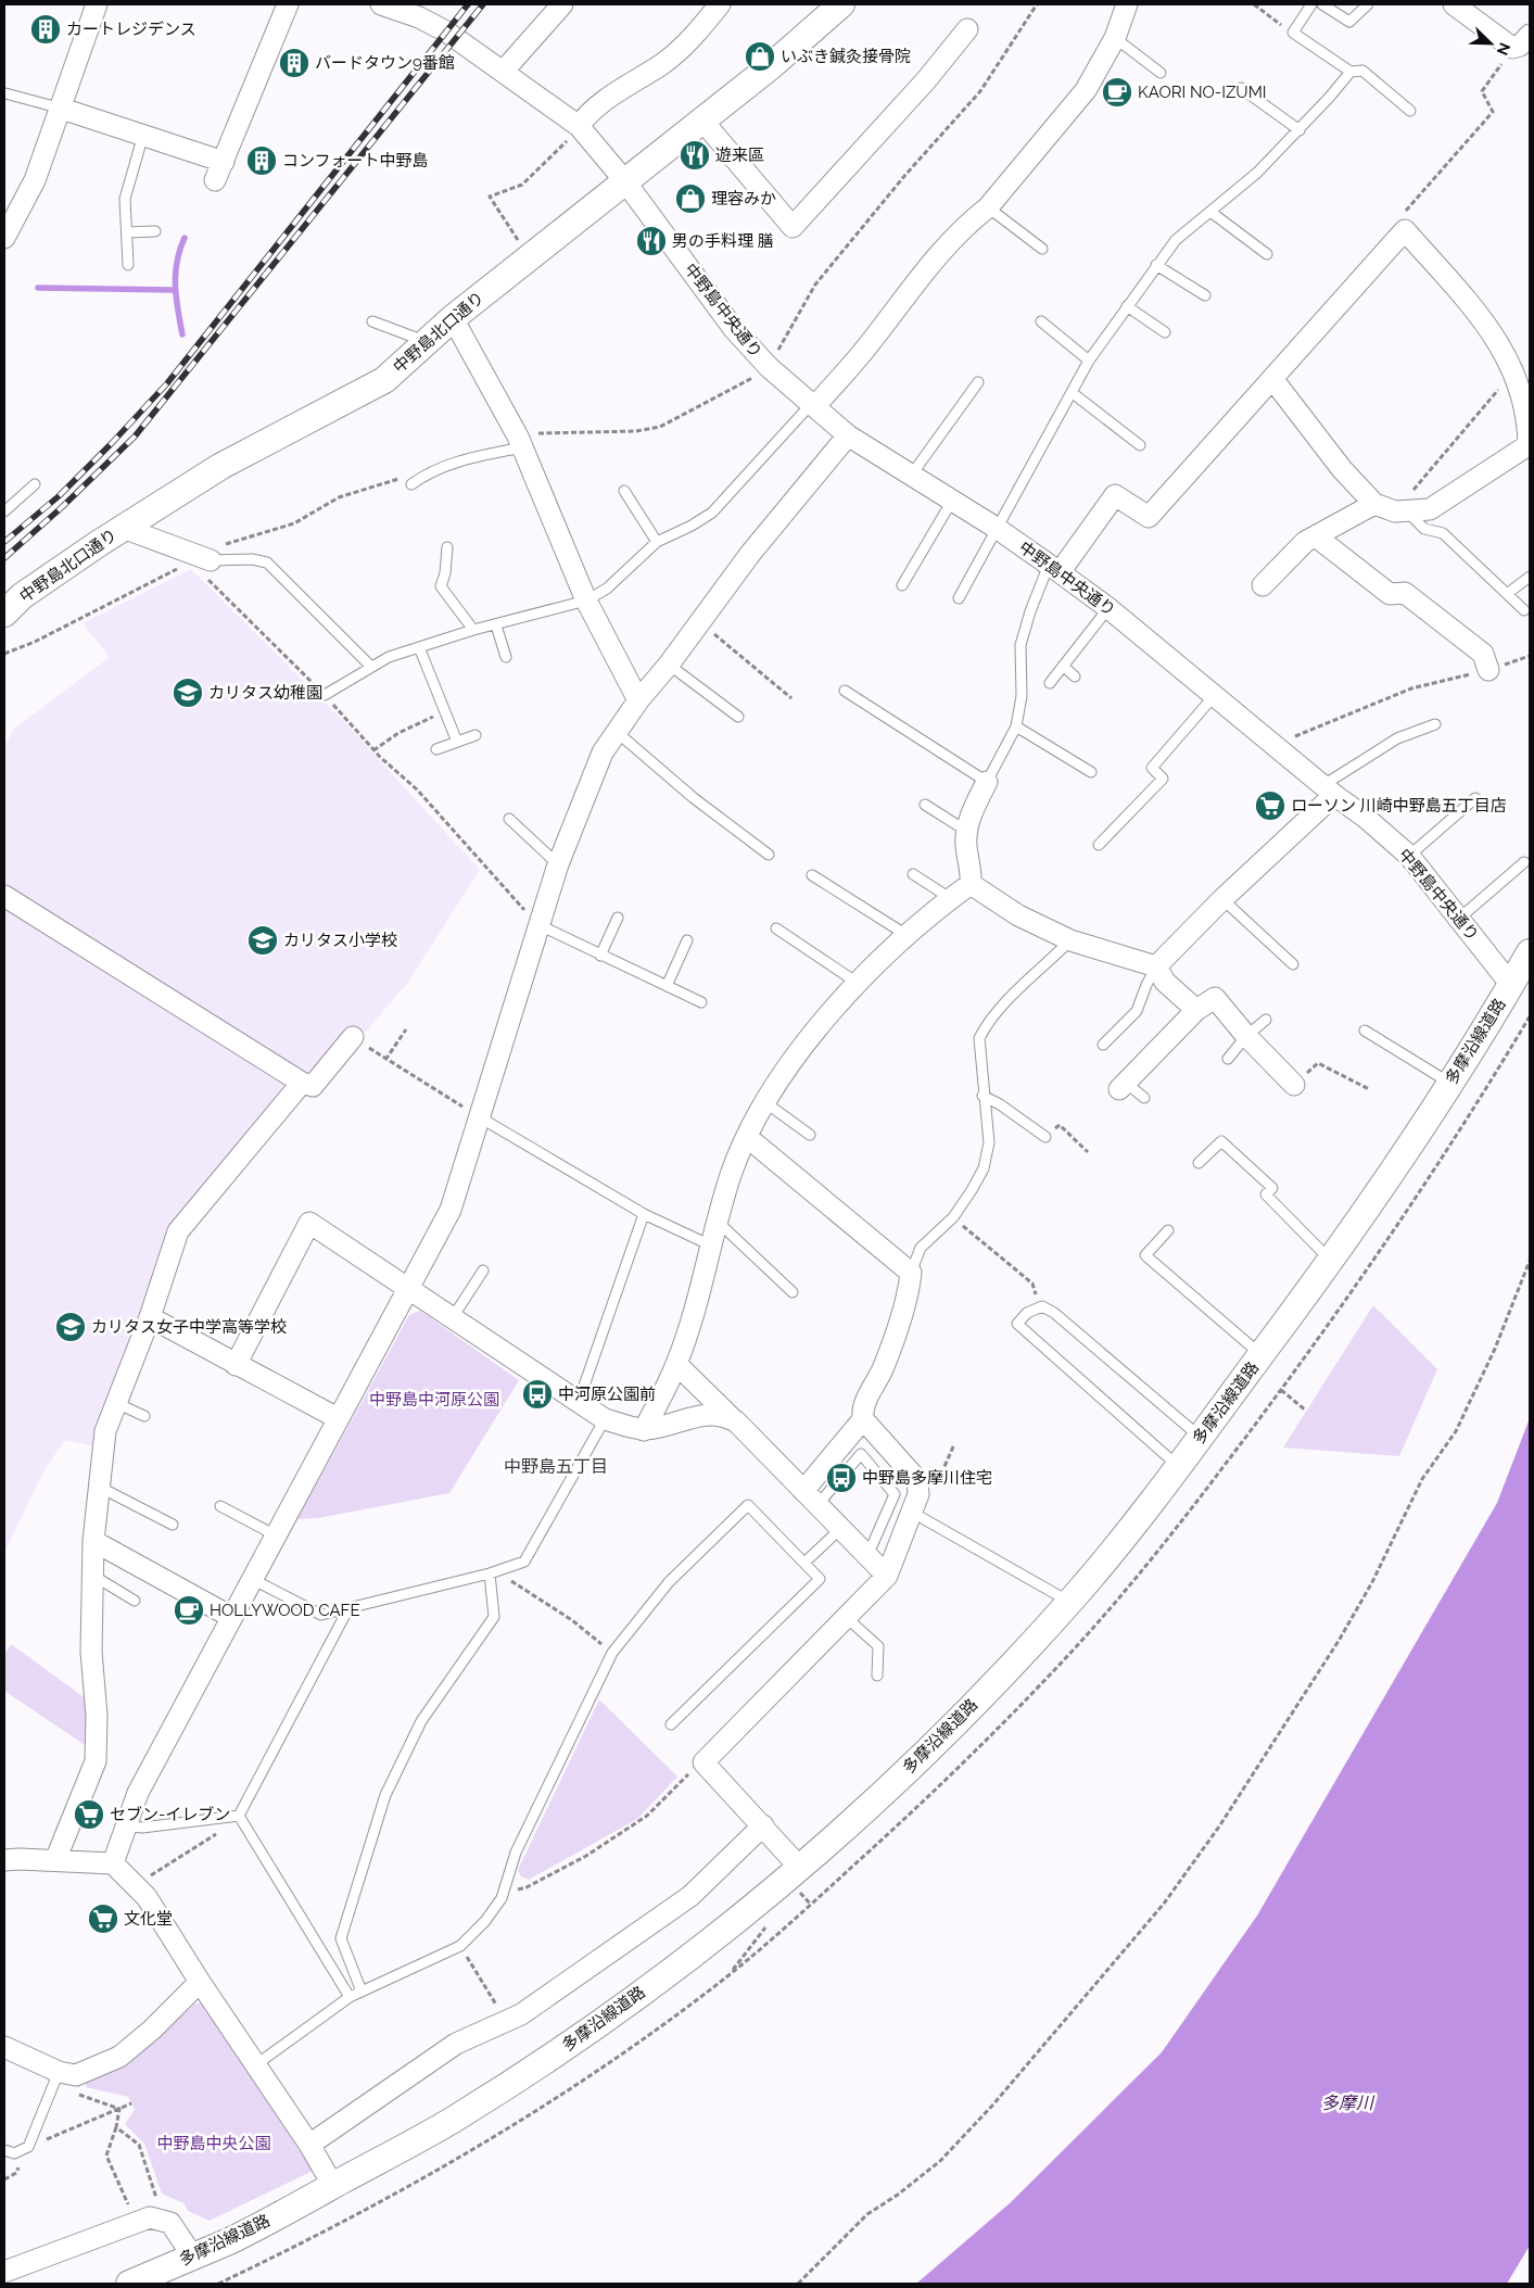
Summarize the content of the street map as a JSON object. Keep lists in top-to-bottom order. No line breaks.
{"streets":{"street":["中野島中央通り","中野島北口通り","多摩沿線道路"]},"crossings":[["中野島中央通り","中野島北口通り"],["中野島中央通り","多摩沿線道路"]],"districts":["中野島五丁目"],"water":["多摩川"],"parks":["中野島中河原公園","中野島中央公園"],"places":{"building":["カートレジデンス","バードタウン9番館","コンフォート中野島"],"shop":["いぶき鍼灸接骨院","理容みか"],"cafe":["KAORI NO-IZUMI","HOLLYWOOD CAFE"],"restaurant":["遊来區","男の手料理 膳"],"school or university":["カリタス幼稚園","カリタス小学校","カリタス女子中学高等学校"],"supermarket":["ローソン 川崎中野島五丁目店","セブン-イレブン","文化堂"],"bus stop":["中河原公園前","中野島多摩川住宅"]},"north":"bottom right"}
